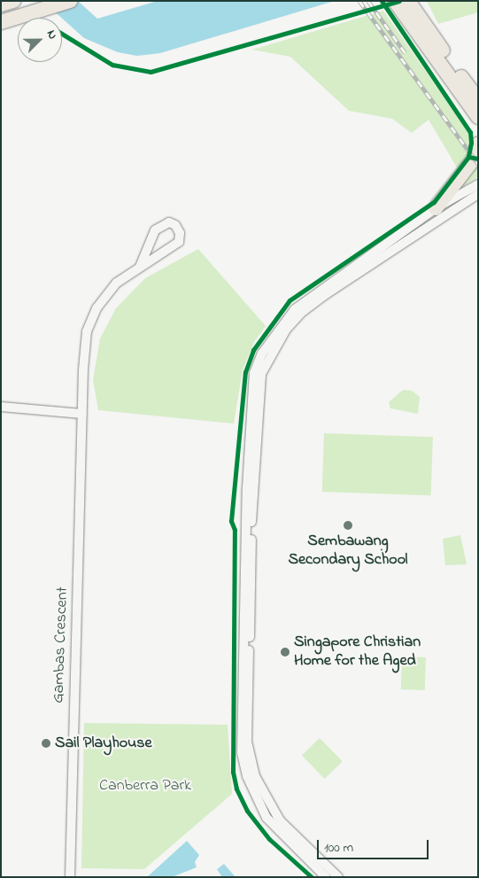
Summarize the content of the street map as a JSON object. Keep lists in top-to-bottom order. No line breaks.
{"streets":{"street":["Gambas Crescent"]},"parks":["Canberra Park"],"places":["Sembawang Secondary School","Singapore Christian Home for the Aged","Sail Playhouse"],"scale_bar":"100 m","north":"top right"}
